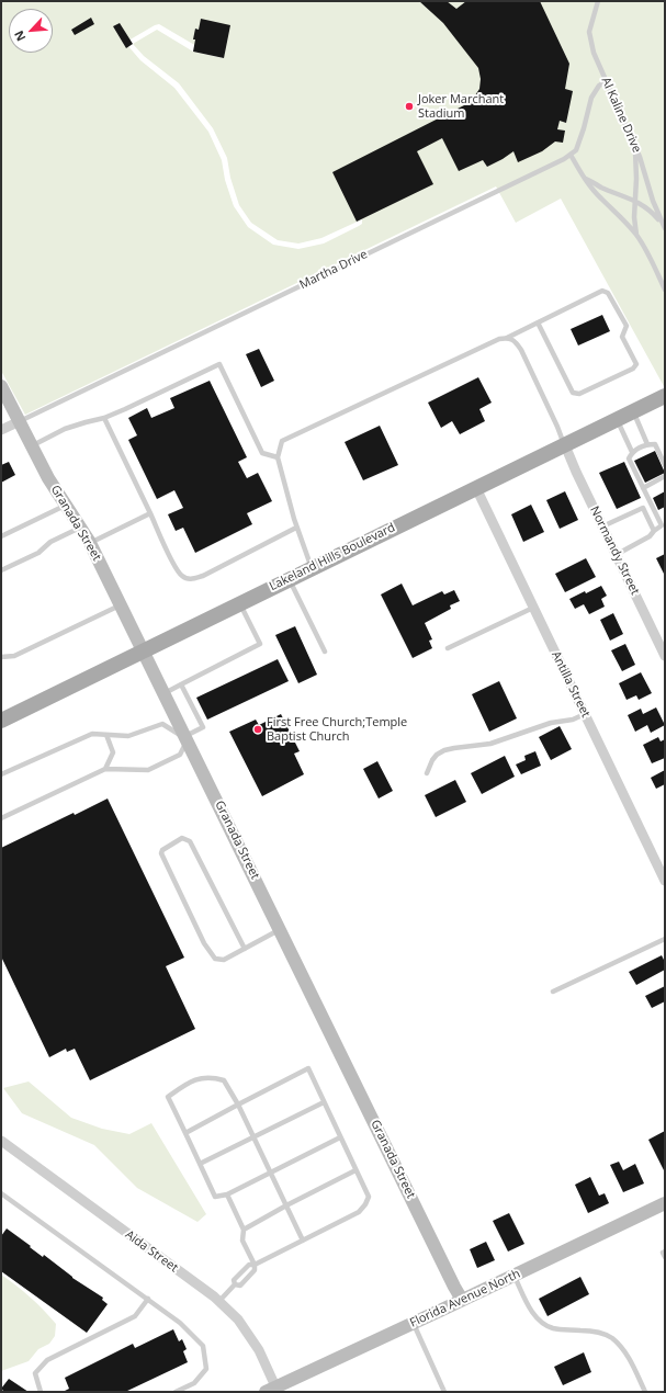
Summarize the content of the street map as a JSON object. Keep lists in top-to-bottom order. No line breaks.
{"streets":{"main road":["Lakeland Hills Boulevard"],"street":["Granada Street","Normandy Street","Antilla Street","Aida Street","Florida Avenue North"],"lane":["Al Kaline Drive","Martha Drive"]},"crossings":[["Martha Drive","Granada Street"],["Granada Street","Lakeland Hills Boulevard"],["Granada Street","Florida Avenue North"],["Normandy Street","Lakeland Hills Boulevard"],["Lakeland Hills Boulevard","Antilla Street"],["Aida Street","Florida Avenue North"]],"places":["Joker Marchant Stadium","First Free Church;Temple Baptist Church"],"north":"bottom left"}
